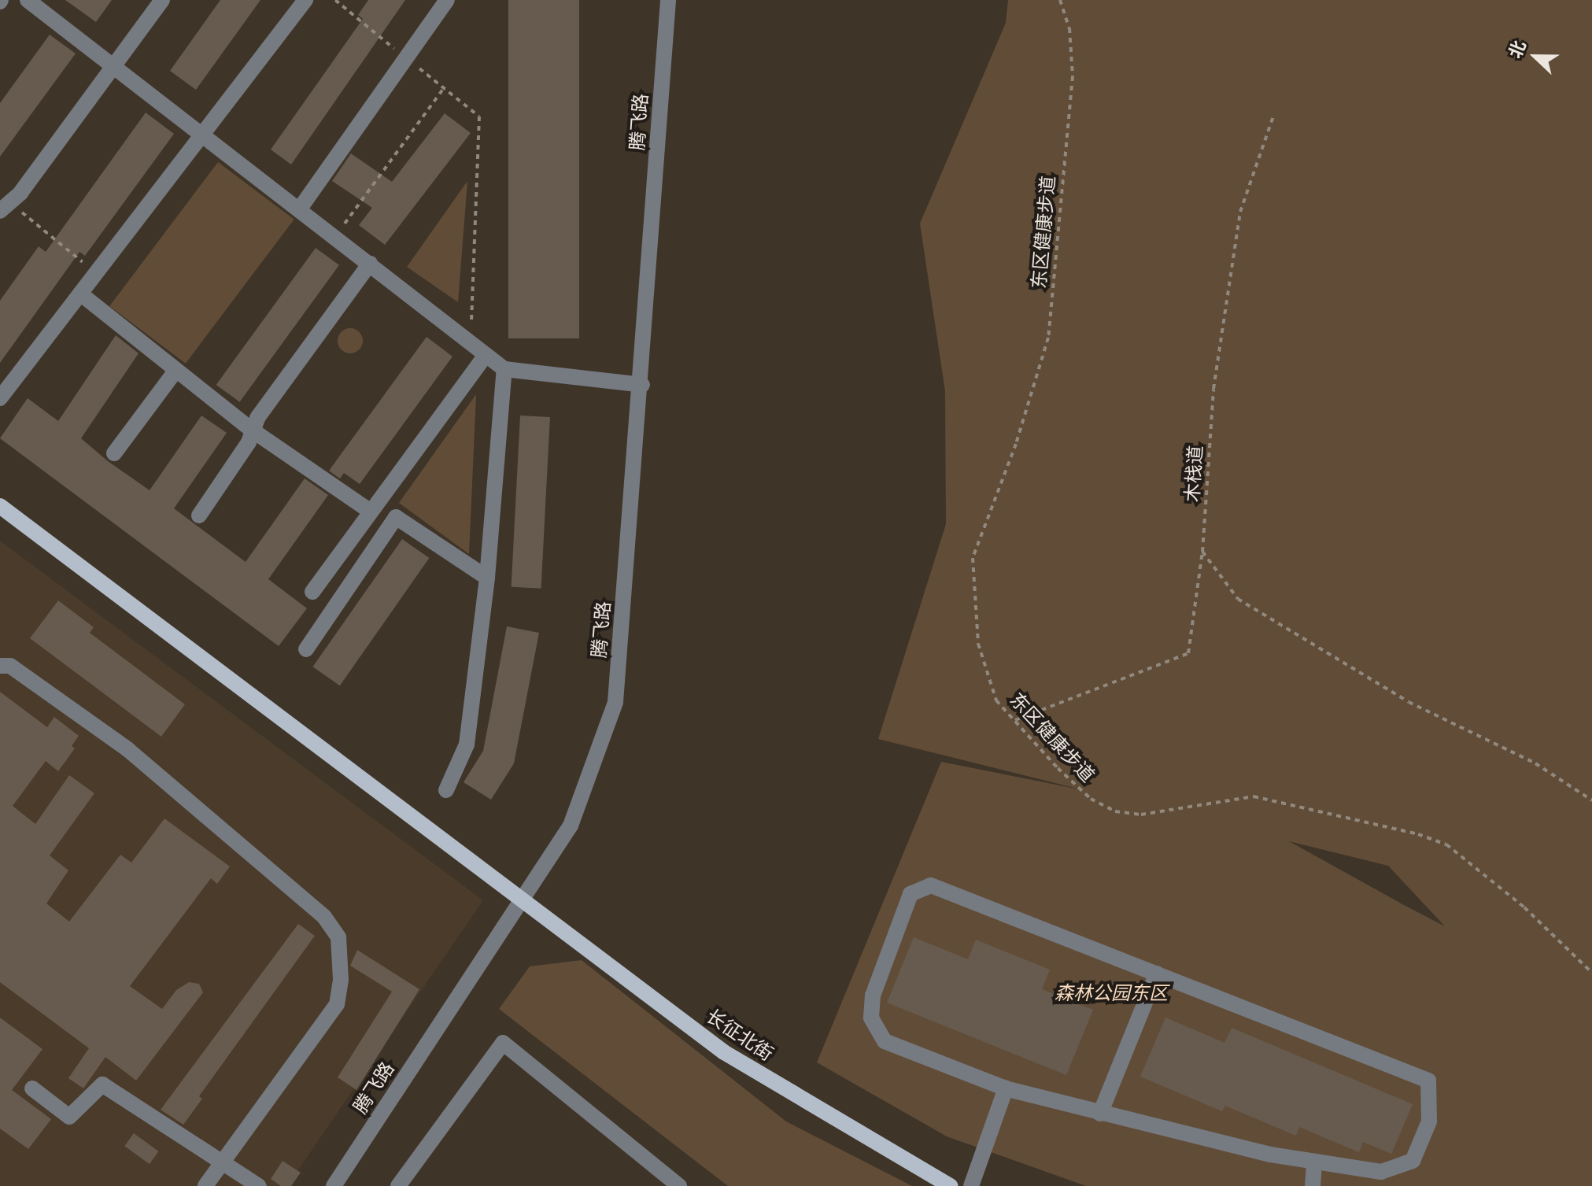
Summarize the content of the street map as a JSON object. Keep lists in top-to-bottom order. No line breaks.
{"streets":{"main road":["长征北街"],"street":["腾飞路"],"path":["东区健康步道","木栈道"]},"crossings":[["腾飞路","长征北街"],["东区健康步道","木栈道"]],"parks":["森林公园东区"],"north":"left"}
